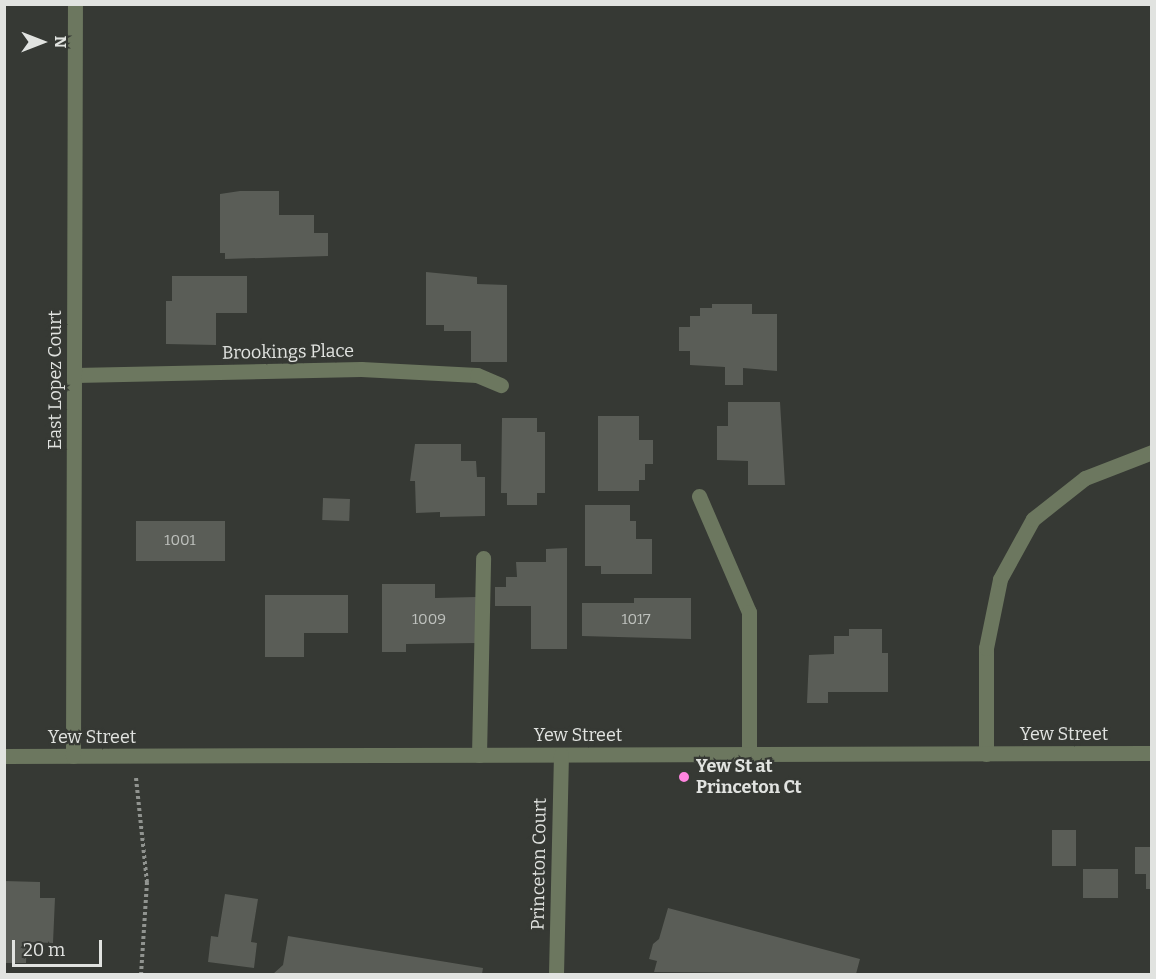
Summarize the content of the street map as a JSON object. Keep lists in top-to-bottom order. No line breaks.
{"streets":{"street":["Brookings Place","East Lopez Court","Yew Street","Princeton Court"]},"crossings":[["Brookings Place","East Lopez Court"],["East Lopez Court","Yew Street"],["Yew Street","Princeton Court"]],"places":["Yew St at Princeton Ct"],"house_numbers":["1001","1009","1017"],"scale_bar":"20 m","north":"right"}
